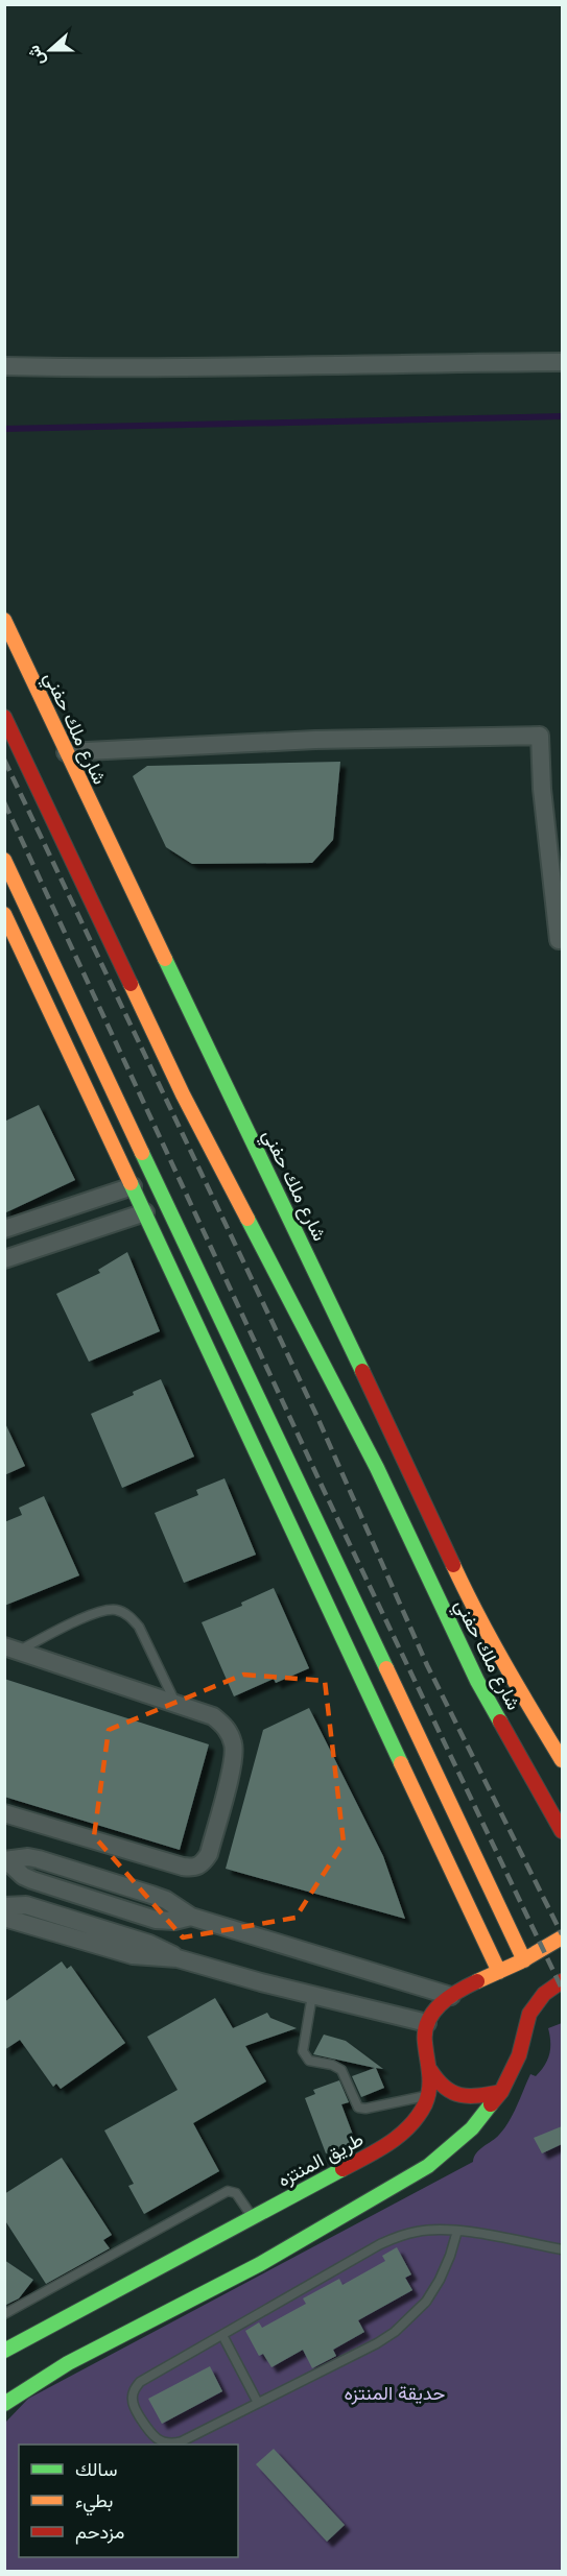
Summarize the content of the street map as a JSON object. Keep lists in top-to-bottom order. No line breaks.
{"streets":{"main road":["شارع ملك حفني","طريق المنتزه"]},"parks":["حديقة المنتزه"],"legend":["سالك","بطيء","مزدحم"],"north":"left"}
